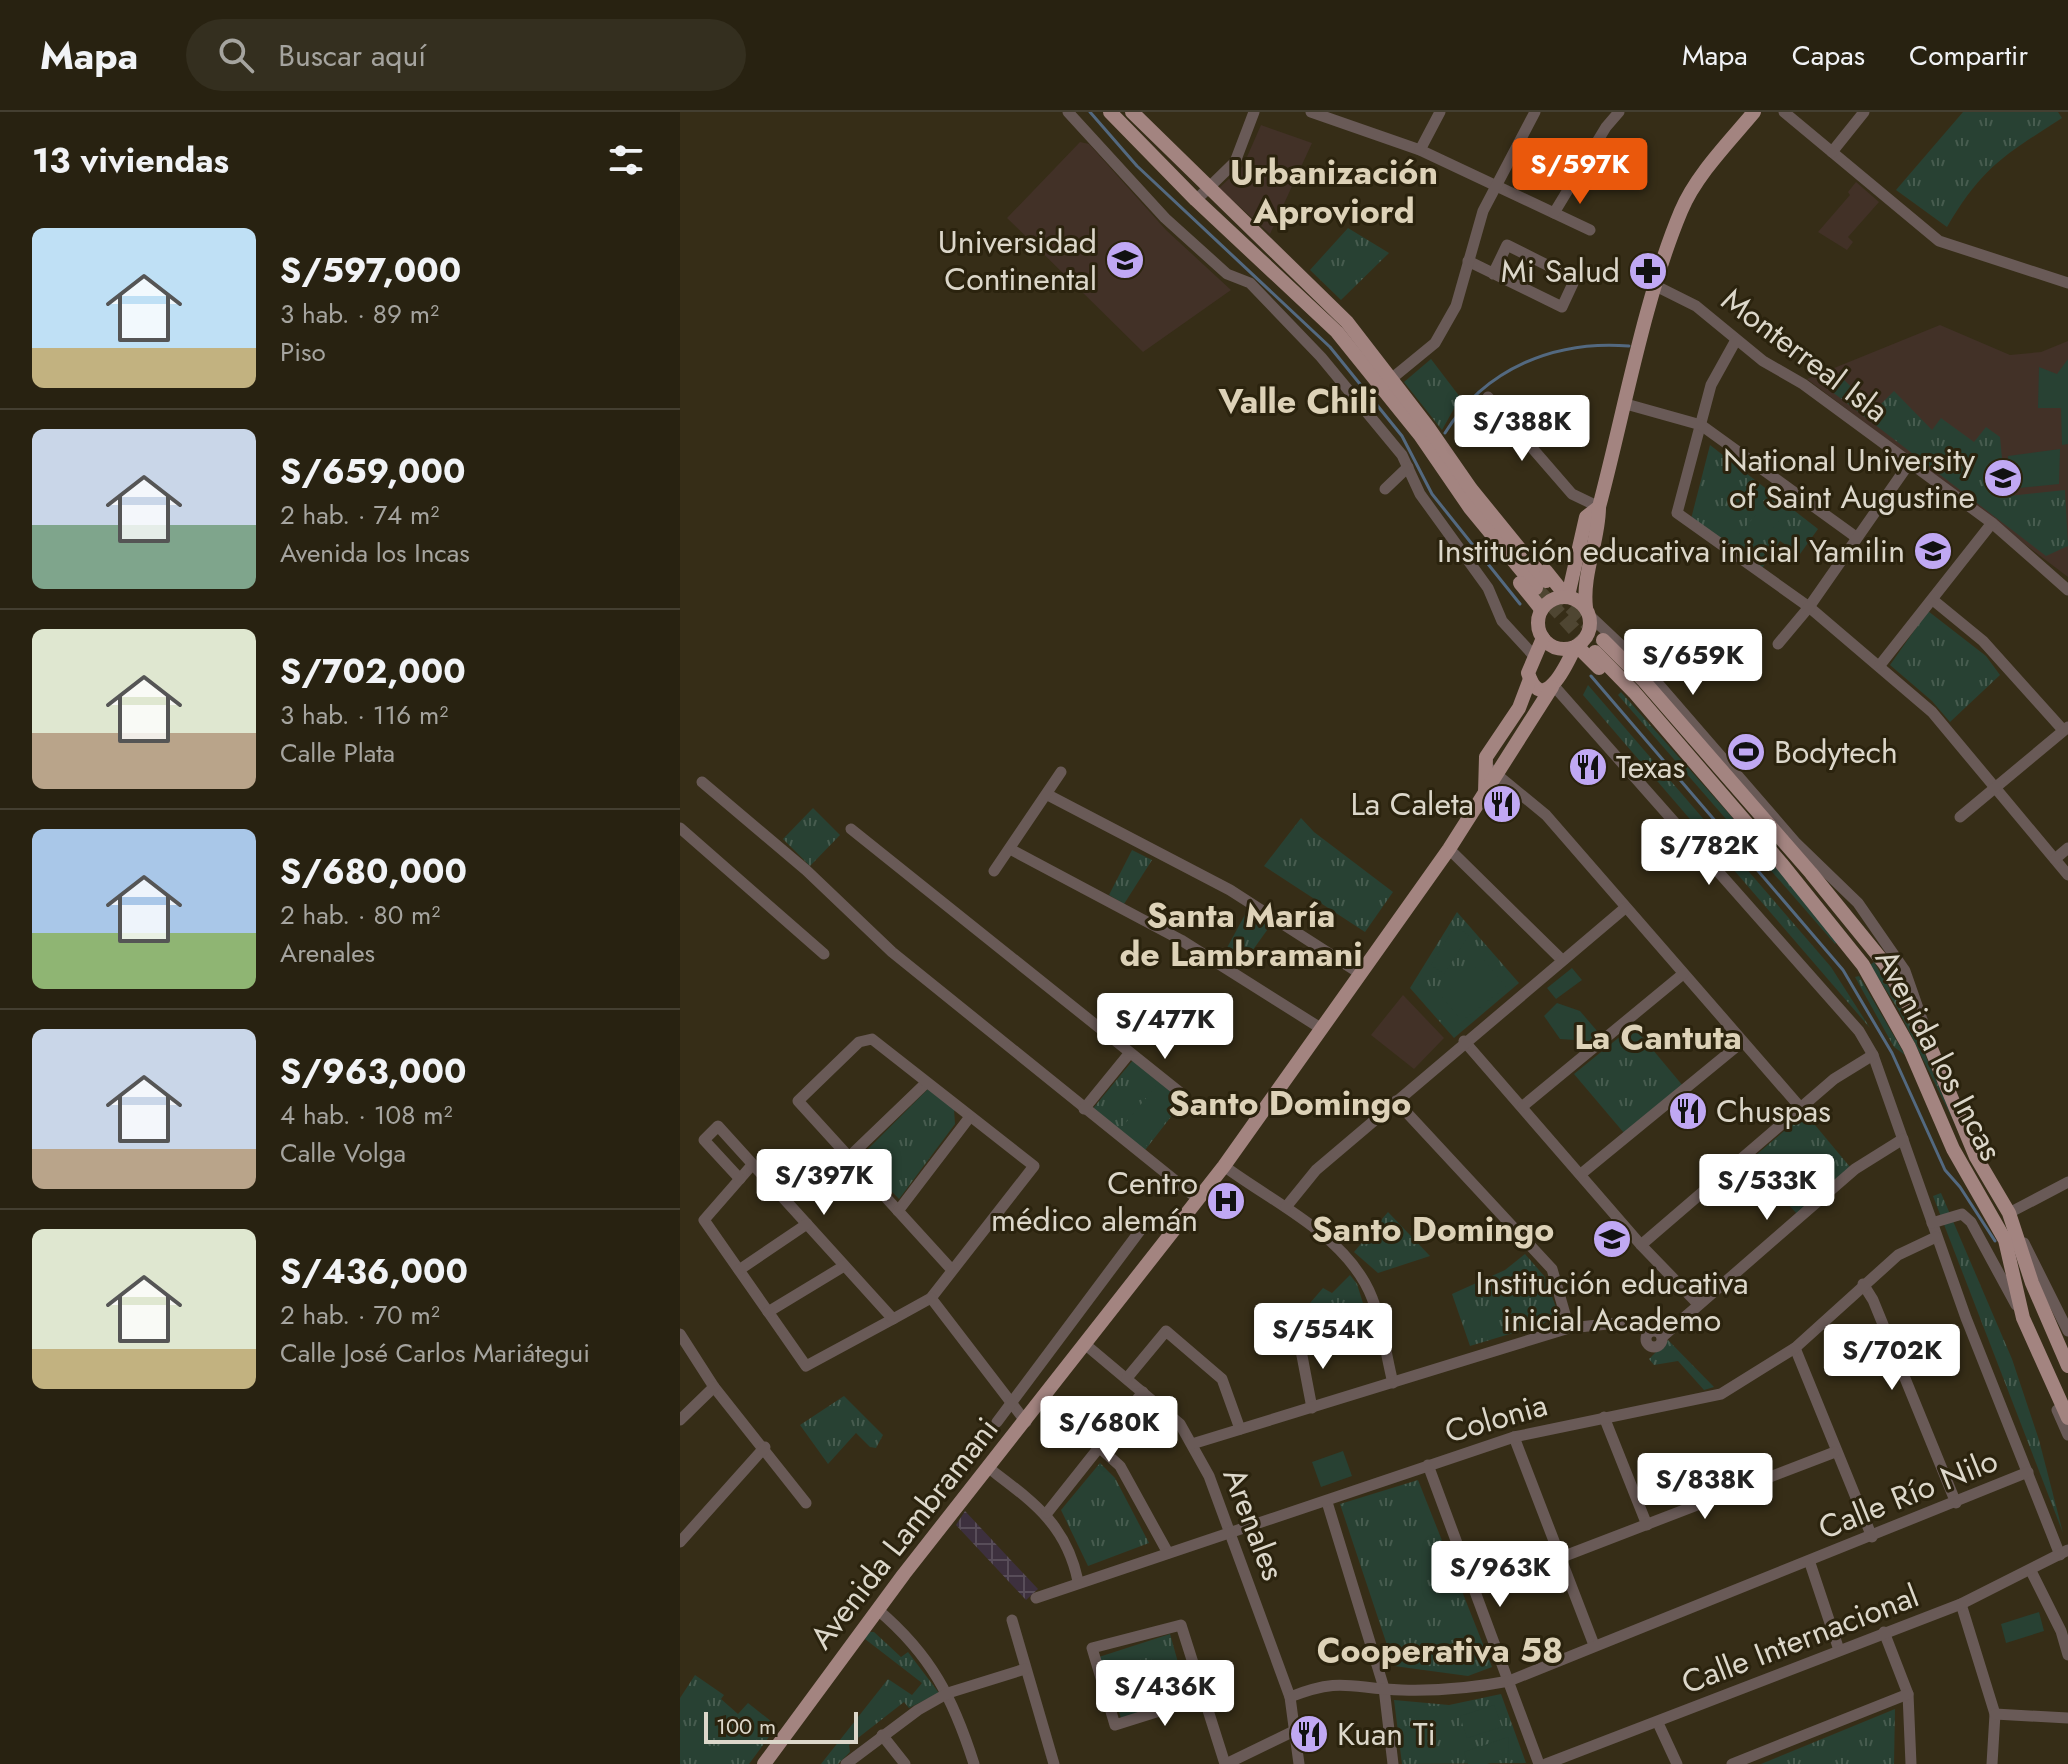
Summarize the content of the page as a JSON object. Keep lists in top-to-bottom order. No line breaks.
{"streets":{"main road":["Avenida los Incas","Avenida Lambramani"],"street":["Monterreal Isla","Colonia","Calle Río Nilo","Arenales","Calle Internacional"]},"crossings":[["Avenida los Incas","Avenida Lambramani"],["Colonia","Arenales"],["Calle Río Nilo","Arenales"],["Arenales","Avenida Lambramani"]],"districts":["Urbanización Aproviord","Valle Chili","Santa María de Lambramani","La Cantuta","Santo Domingo","Santo Domingo","Cooperativa 58"],"places":{"school or university":["Universidad Continental","National University of Saint Augustine","Institución educativa inicial Yamilin","Institución educativa inicial Academo"],"pharmacy":["Mi Salud"],"sports":["Bodytech"],"restaurant":["Texas","La Caleta","Chuspas","Kuan Ti"],"hospital":["Centro médico alemán"]},"scale_bar":"100 m","page":{"header":"Mapa","search":"Buscar aquí","nav":["Mapa","Capas","Compartir"],"heading":"13 viviendas","price":["S/597K","S/388K","S/659K","S/782K","S/477K","S/397K","S/533K","S/554K","S/702K","S/680K","S/838K","S/963K","S/436K"],"list":[{"name":"S/597,000","note":"3 hab. · 89 m² · Piso"},{"name":"S/659,000","note":"2 hab. · 74 m² · Avenida los Incas"},{"name":"S/702,000","note":"3 hab. · 116 m² · Calle Plata"},{"name":"S/680,000","note":"2 hab. · 80 m² · Arenales"},{"name":"S/963,000","note":"4 hab. · 108 m² · Calle Volga"},{"name":"S/436,000","note":"2 hab. · 70 m² · Calle José Carlos Mariátegui"}],"scale":"100 m"}}
